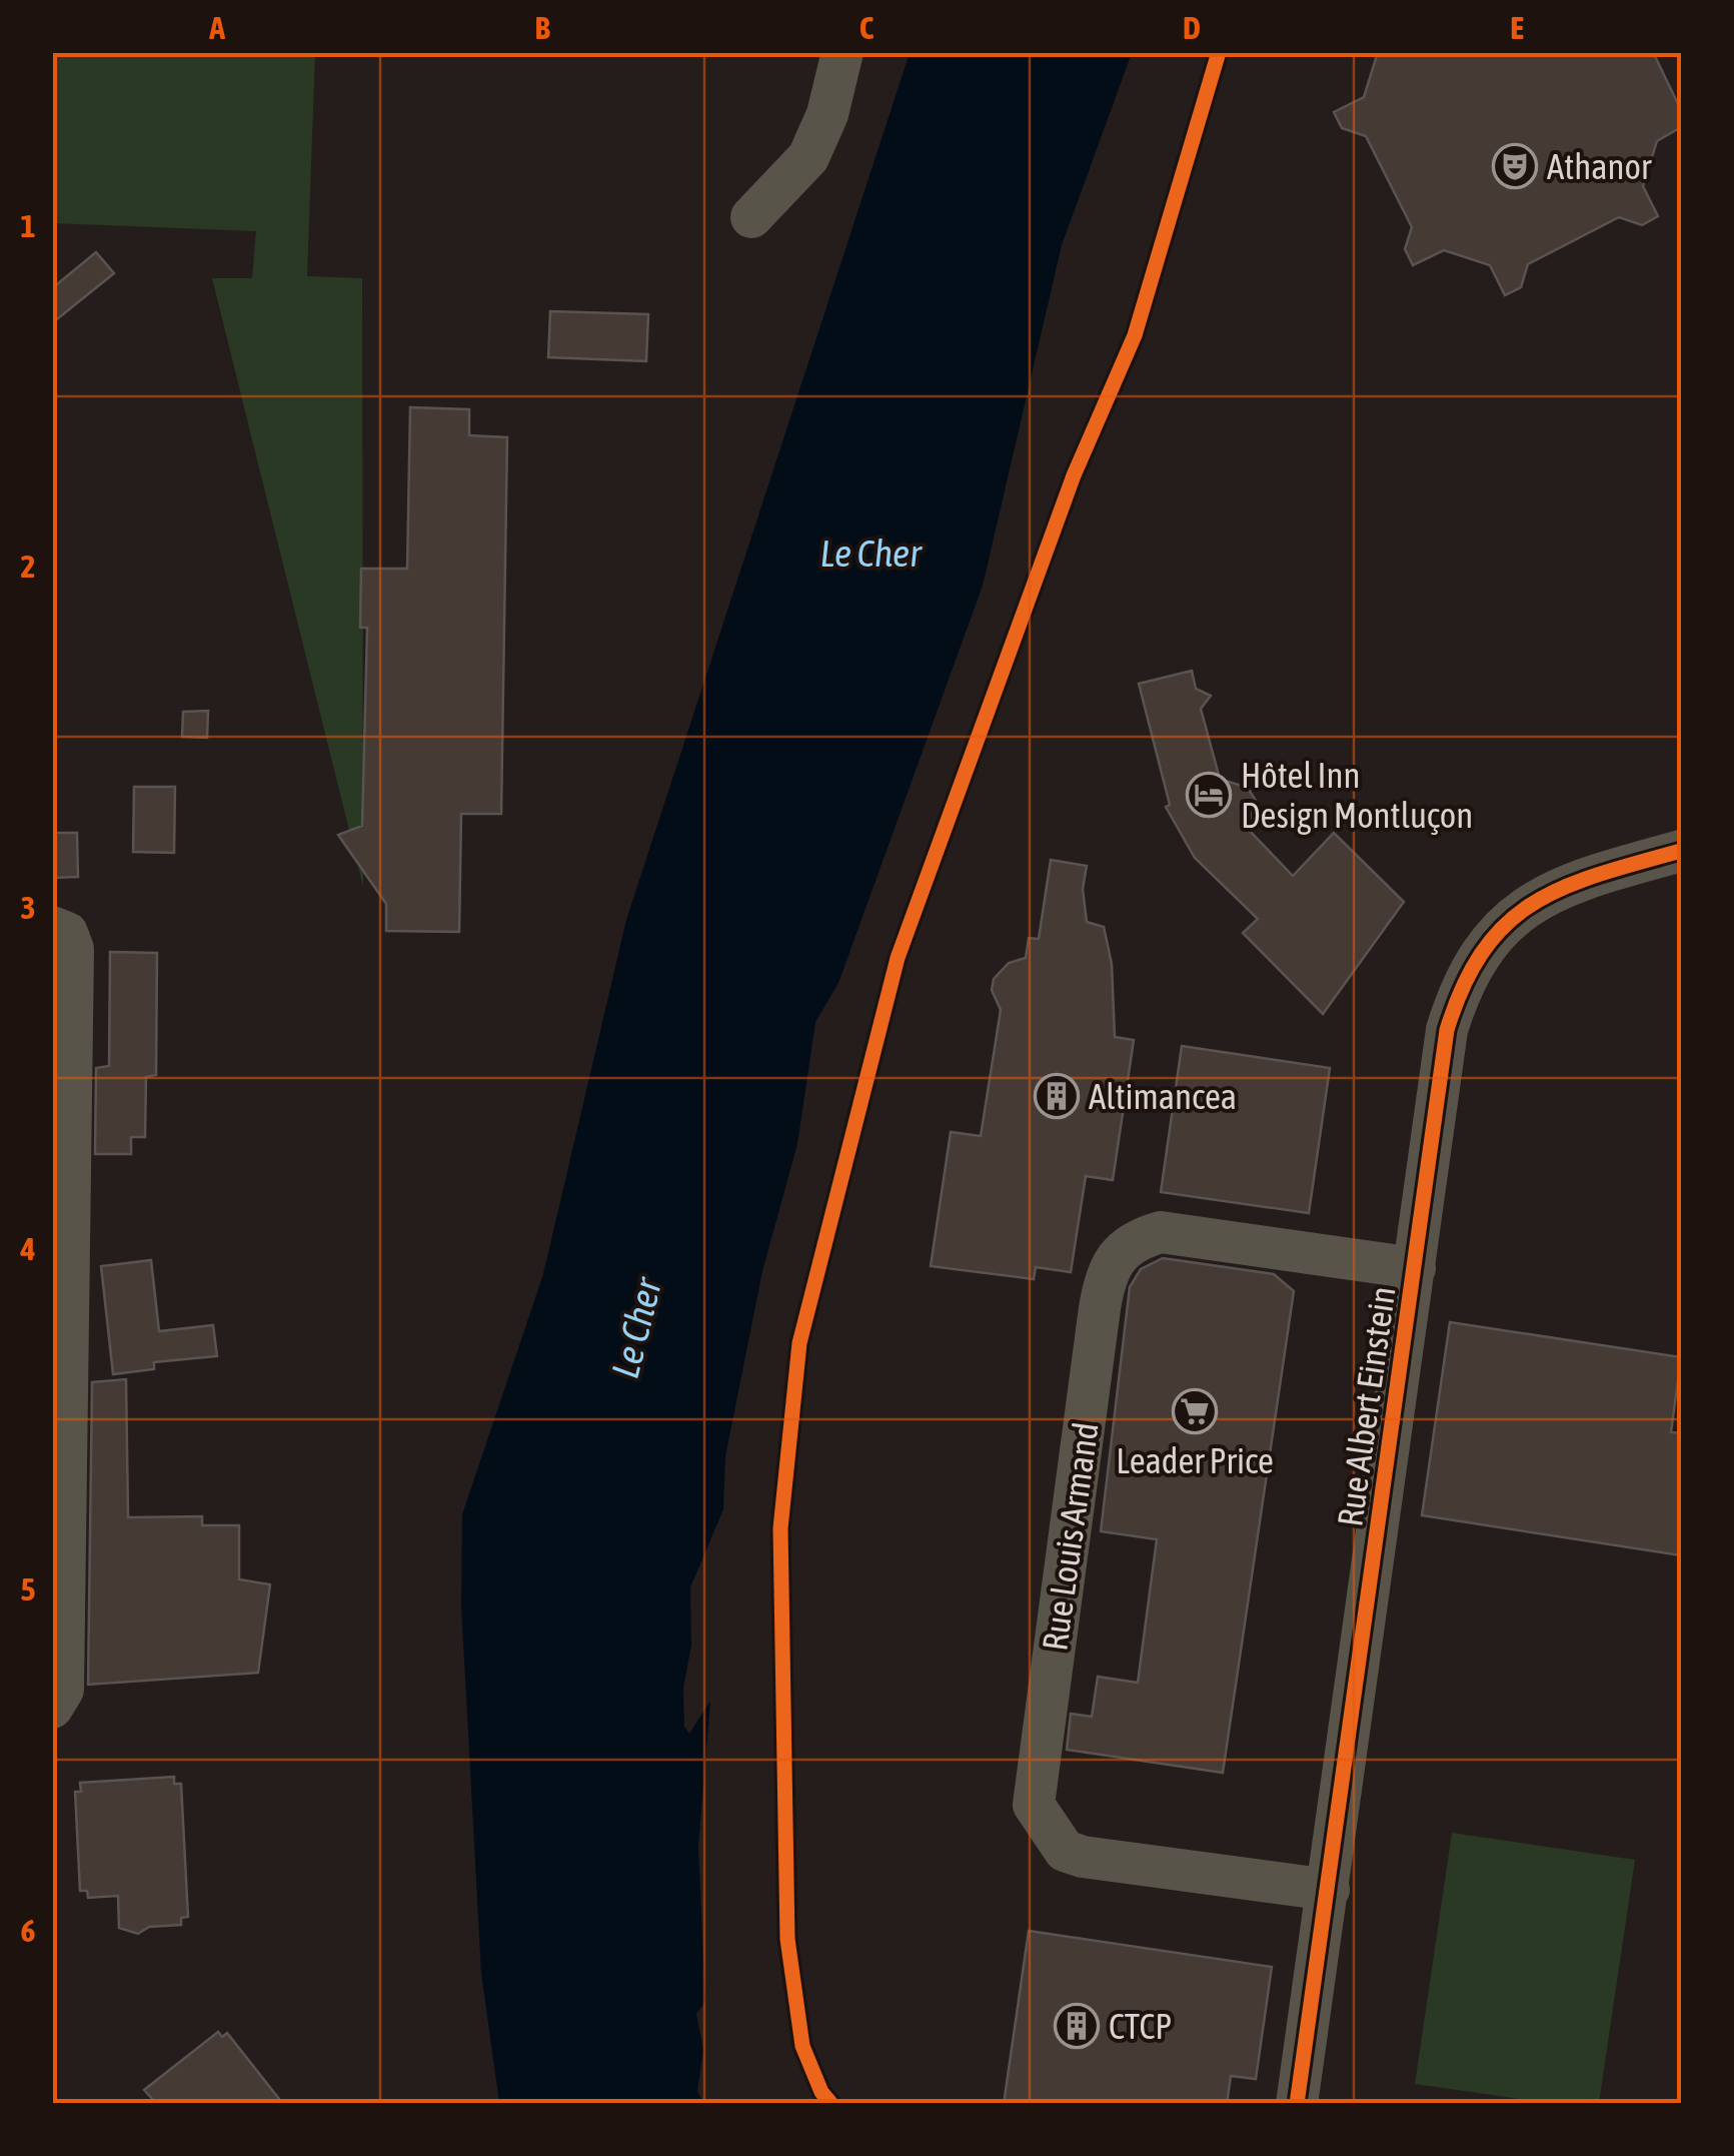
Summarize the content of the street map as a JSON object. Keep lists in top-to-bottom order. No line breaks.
{"streets":{"street":["Rue Albert Einstein","Rue Louis Armand"]},"crossings":[["Rue Albert Einstein","Rue Louis Armand"]],"water":["Le Cher"],"places":{"theatre":["Athanor"],"hotel":["Hôtel Inn Design Montluçon"],"building":["Altimancea","CTCP"],"supermarket":["Leader Price"]},"grid":{"columns":["A","B","C","D","E"],"rows":["1","2","3","4","5","6"]}}
